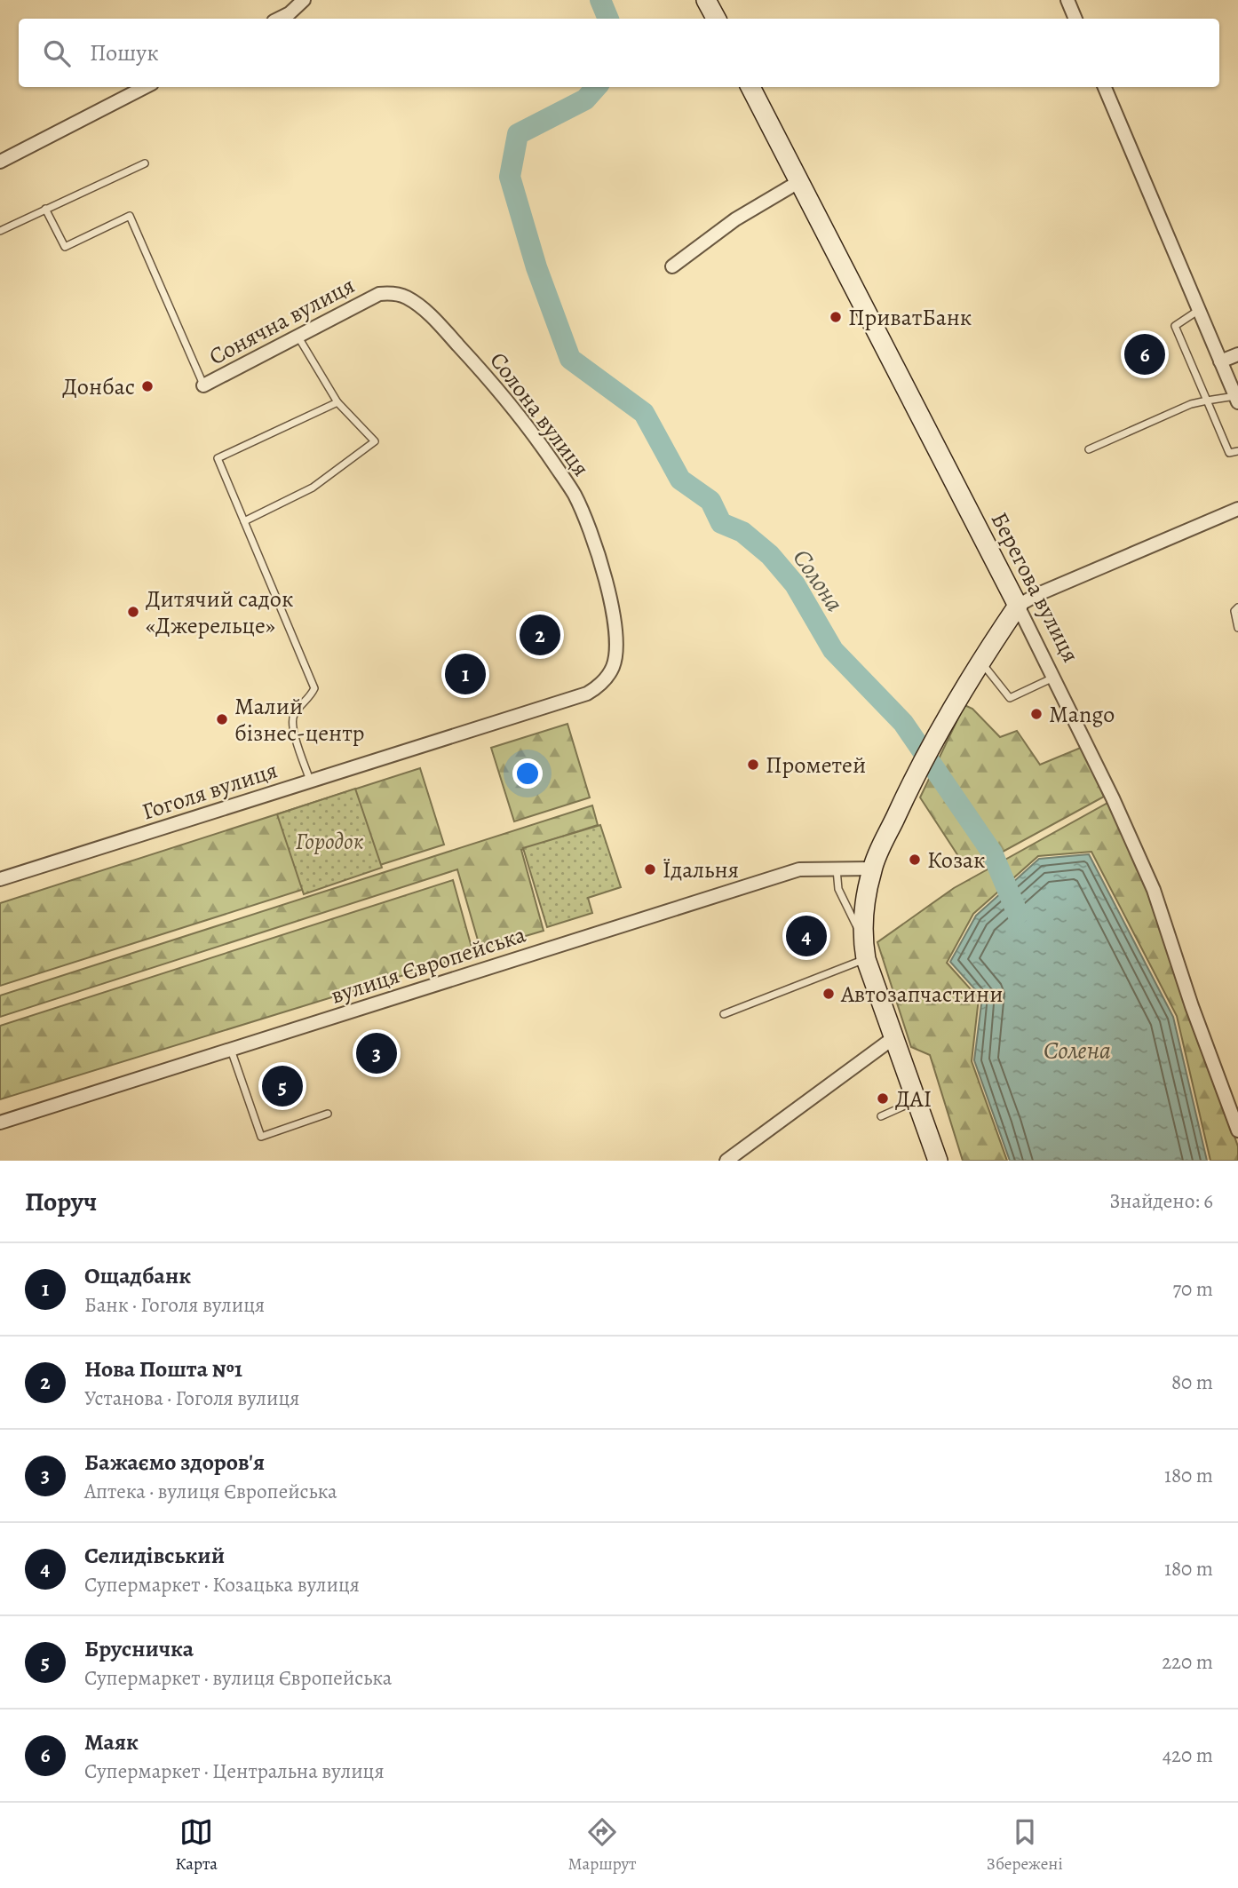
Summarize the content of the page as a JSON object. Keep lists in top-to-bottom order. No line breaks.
{"streets":{"main road":["Берегова вулиця"],"street":["Сонячна вулиця","Солона вулиця","Гоголя вулиця","вулиця Європейська"]},"crossings":[["Сонячна вулиця","Солона вулиця"],["Солона вулиця","Гоголя вулиця"]],"water":["Солона","Солена"],"parks":["Городок"],"places":["ПриватБанк","Донбас","Дитячий садок «Джерельце»","Mango","Малий бізнес-центр","Прометей","Козак","Їдальня","Автозапчастини","ДАІ"],"page":{"search":"Пошук","pins":["6","2","1","4","3","5"],"heading":["Поруч","Знайдено: 6"],"list":[{"mark":"1","name":"Ощадбанк","note":"Банк · Гоголя вулиця","value":"70 m"},{"mark":"2","name":"Нова Пошта №1","note":"Установа · Гоголя вулиця","value":"80 m"},{"mark":"3","name":"Бажаємо здоров'я","note":"Аптека · вулиця Європейська","value":"180 m"},{"mark":"4","name":"Селидівський","note":"Супермаркет · Козацька вулиця","value":"180 m"},{"mark":"5","name":"Брусничка","note":"Супермаркет · вулиця Європейська","value":"220 m"},{"mark":"6","name":"Маяк","note":"Супермаркет · Центральна вулиця","value":"420 m"}],"nav":["Карта","Маршрут","Збережені"]}}
